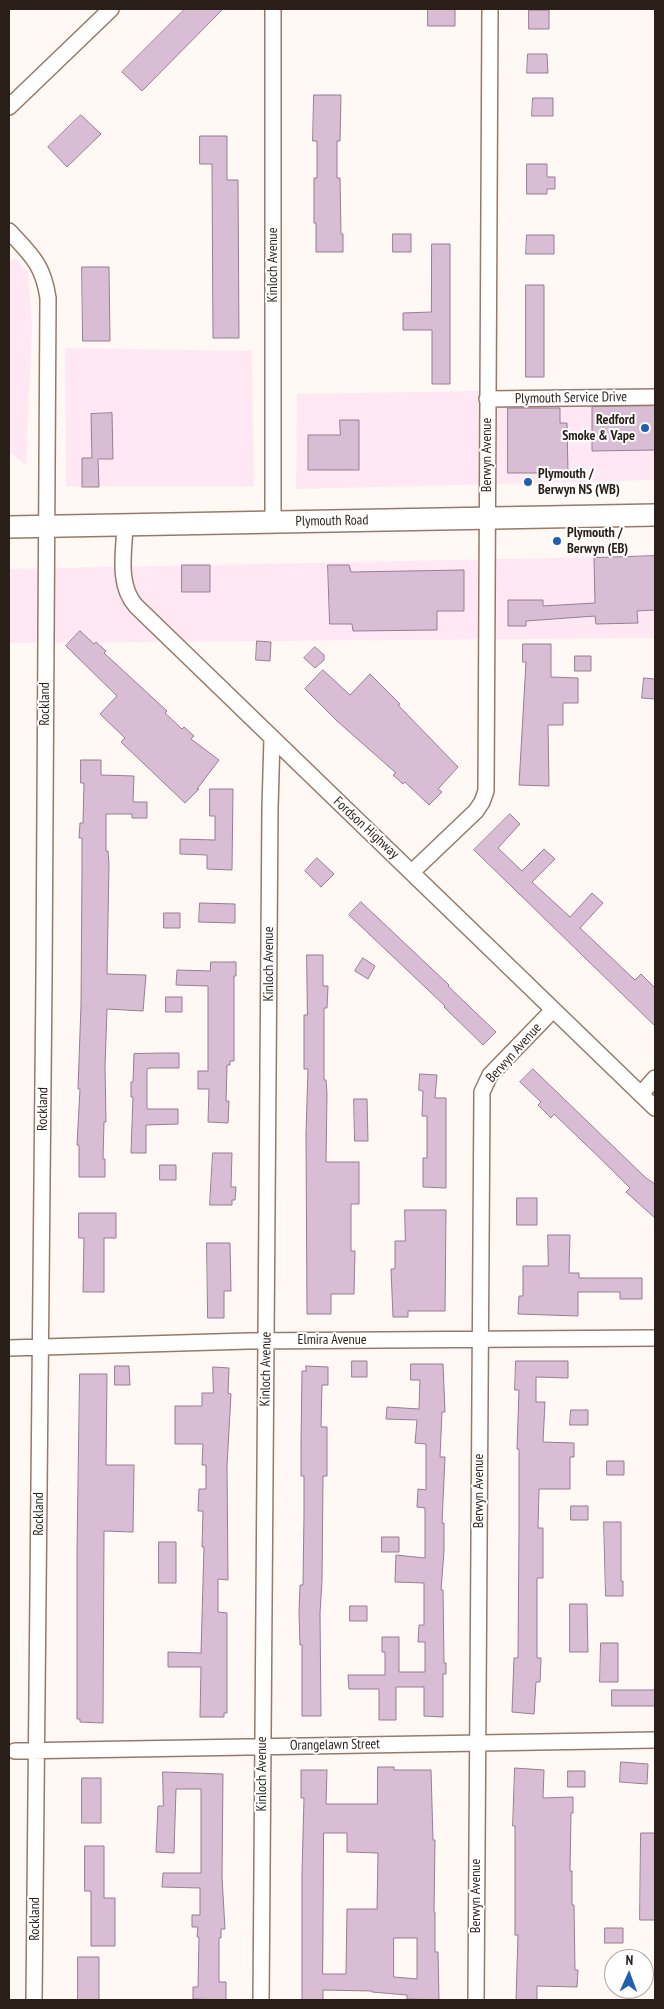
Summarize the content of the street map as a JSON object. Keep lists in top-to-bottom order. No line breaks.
{"streets":{"main road":["Plymouth Road"],"street":["Kinloch Avenue","Plymouth Service Drive","Berwyn Avenue","Rockland","Fordson Highway","Elmira Avenue","Orangelawn Street"]},"crossings":[["Kinloch Avenue","Plymouth Road"],["Kinloch Avenue","Fordson Highway"],["Kinloch Avenue","Elmira Avenue"],["Kinloch Avenue","Orangelawn Street"],["Plymouth Service Drive","Berwyn Avenue"],["Berwyn Avenue","Plymouth Road"],["Berwyn Avenue","Fordson Highway"],["Berwyn Avenue","Elmira Avenue"],["Berwyn Avenue","Orangelawn Street"],["Plymouth Road","Rockland"],["Plymouth Road","Fordson Highway"],["Rockland","Elmira Avenue"],["Rockland","Orangelawn Street"]],"places":["Redford Smoke & Vape","Plymouth / Berwyn NS (WB)","Plymouth / Berwyn (EB)"],"north":"top"}
